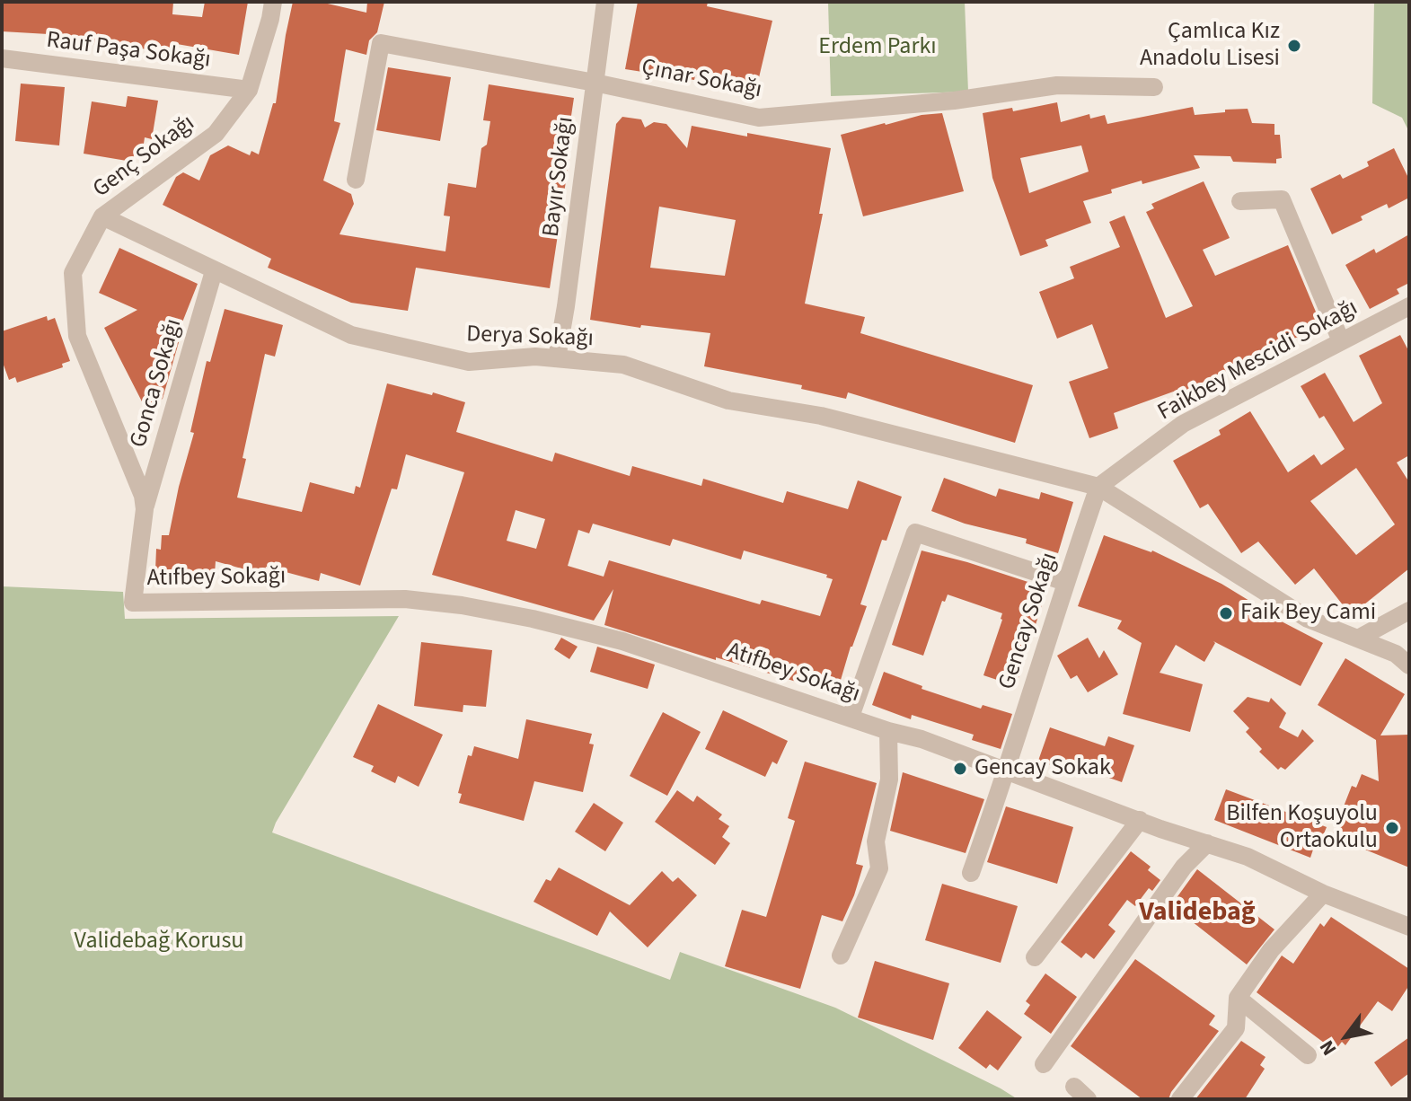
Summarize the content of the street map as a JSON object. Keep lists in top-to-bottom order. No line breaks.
{"streets":{"street":["Rauf Paşa Sokağı","Çınar Sokağı","Genç Sokağı","Bayır Sokağı","Derya Sokağı","Faikbey Mescidi Sokağı","Gonca Sokağı","Atıfbey Sokağı","Gencay Sokağı"]},"crossings":[["Rauf Paşa Sokağı","Genç Sokağı"],["Çınar Sokağı","Bayır Sokağı"],["Genç Sokağı","Derya Sokağı"],["Genç Sokağı","Gonca Sokağı"],["Genç Sokağı","Atıfbey Sokağı"],["Bayır Sokağı","Derya Sokağı"],["Derya Sokağı","Faikbey Mescidi Sokağı"],["Derya Sokağı","Gonca Sokağı"],["Derya Sokağı","Gencay Sokağı"],["Faikbey Mescidi Sokağı","Gencay Sokağı"],["Atıfbey Sokağı","Gencay Sokağı"]],"districts":["Validebağ"],"parks":["Erdem Parkı","Validebağ Korusu"],"places":["Çamlıca Kız Anadolu Lisesi","Faik Bey Cami","Gencay Sokak","Bilfen Koşuyolu Ortaokulu"],"north":"bottom left"}
